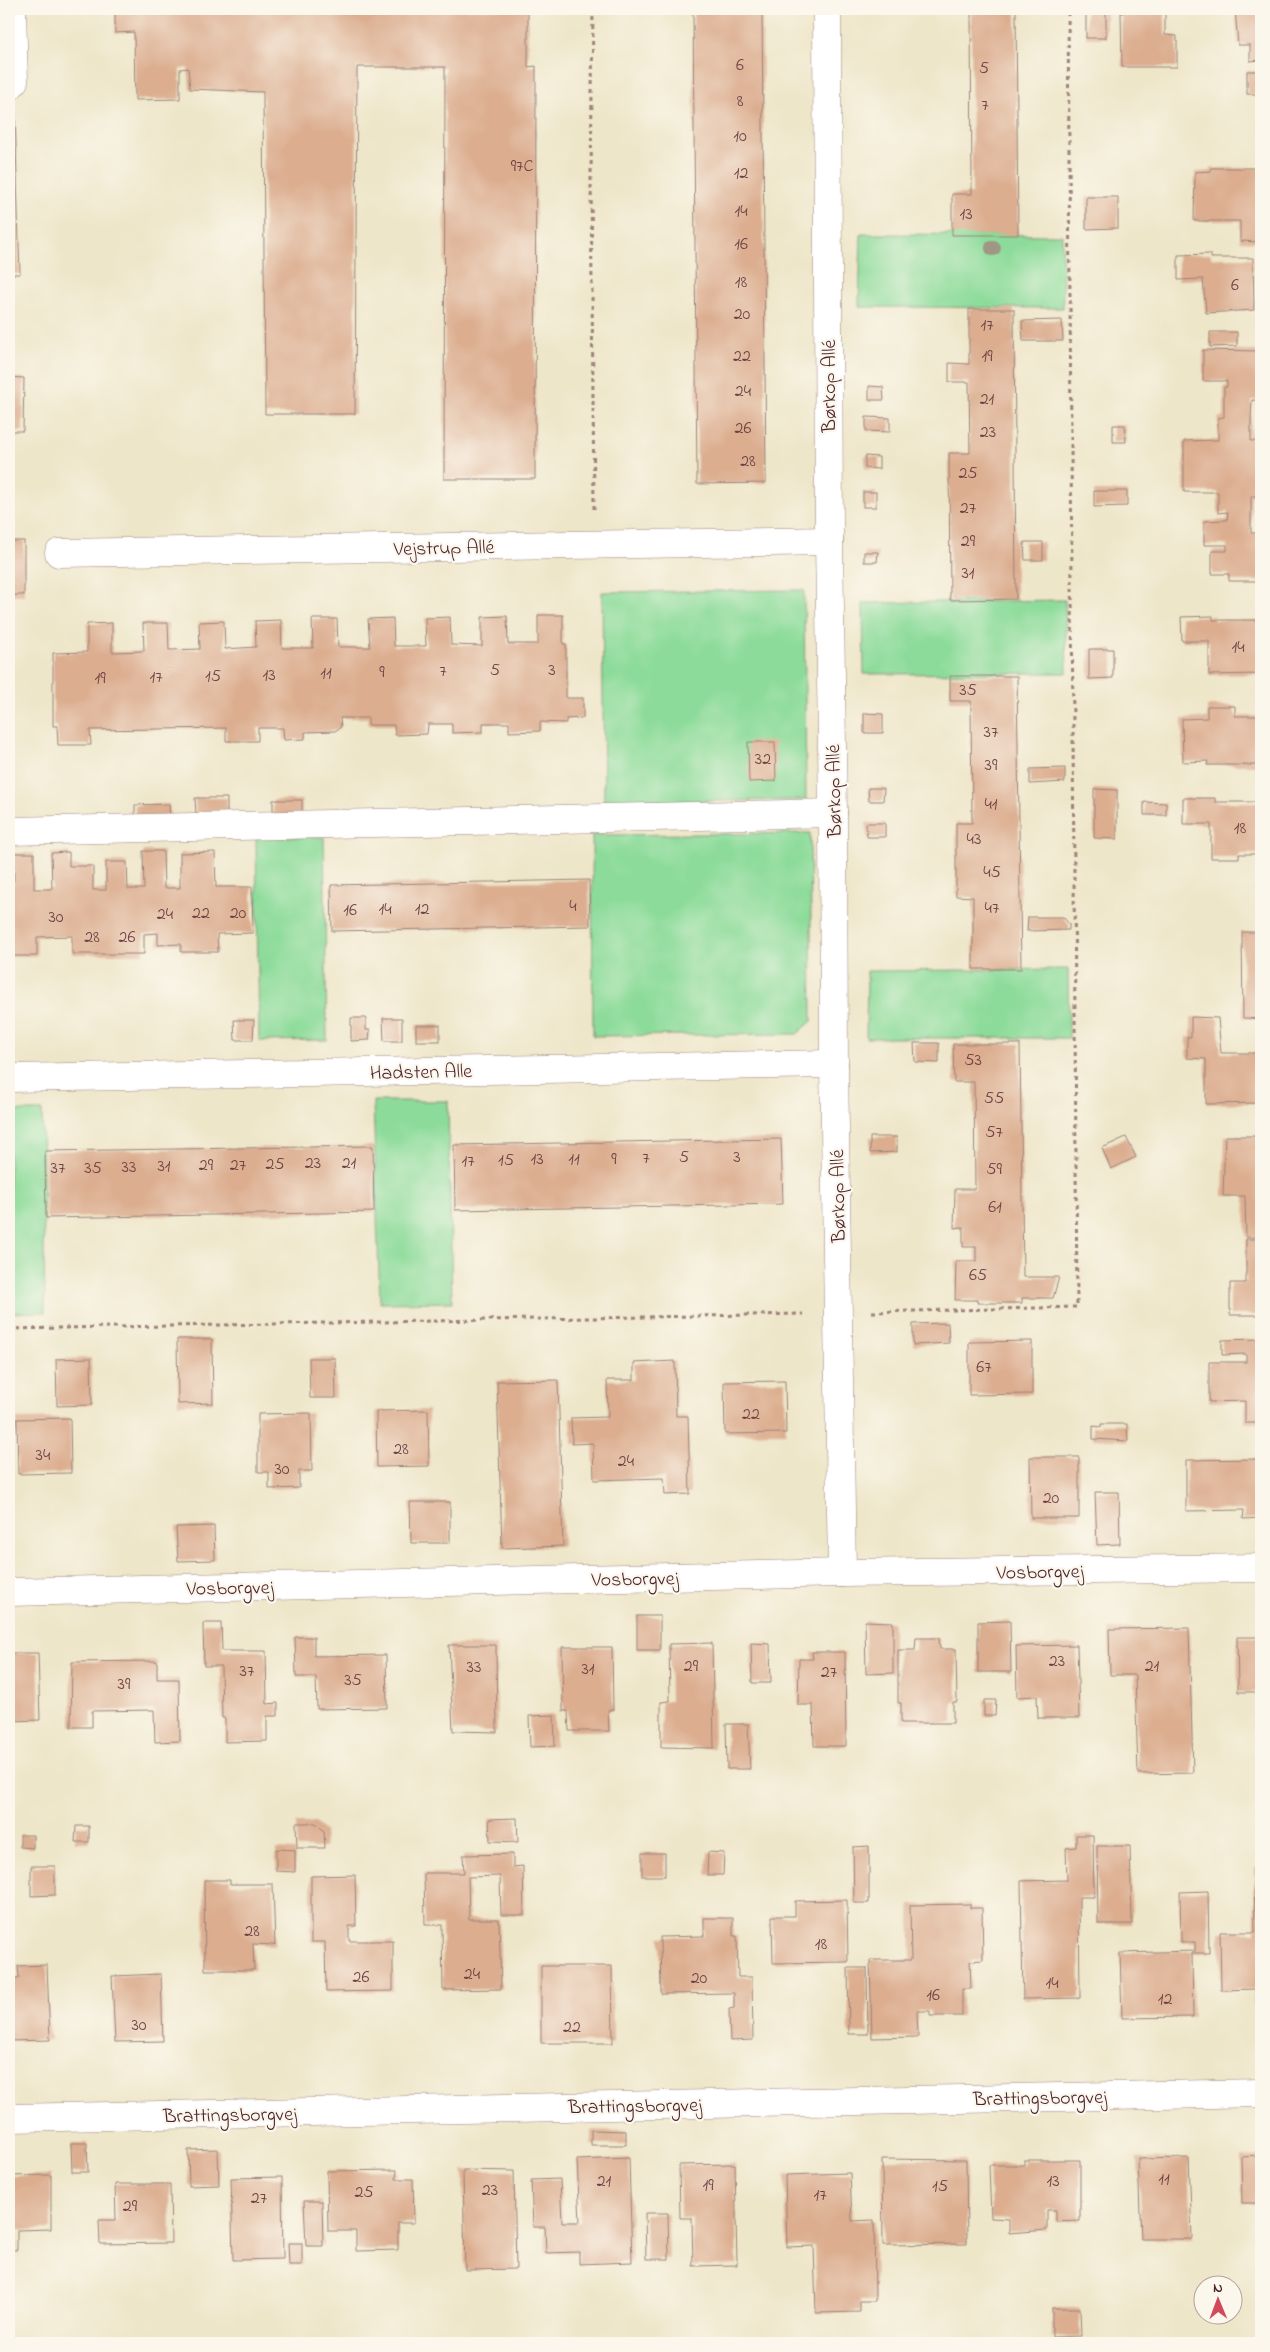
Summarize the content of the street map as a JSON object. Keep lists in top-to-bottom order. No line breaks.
{"streets":{"street":["Børkop Allé","Vejstrup Allé","Hadsten Alle","Vosborgvej","Brattingsborgvej"]},"crossings":[["Børkop Allé","Vejstrup Allé"],["Børkop Allé","Hadsten Alle"],["Børkop Allé","Vosborgvej"]],"house_numbers":["6","5","8","7","10","97C","12","14","13","16","18","6","20","17","22","19","24","21","26","23","28","25","27","29","31","14","5","3","7","9","11","13","15","17","19","35","37","32","39","41","18","43","45","4","47","14","12","16","22","20","24","30","28","26","53","55","57","5","3","7","13","11","9","15","17","23","21","25","29","27","31","33","37","35","59","61","65","67","22","28","34","24","30","20","23","29","21","33","31","37","27","35","39","28","18","24","26","20","14","16","12","30","22","11","21","13","19","15","23","25","17","27","29"],"north":"top"}
